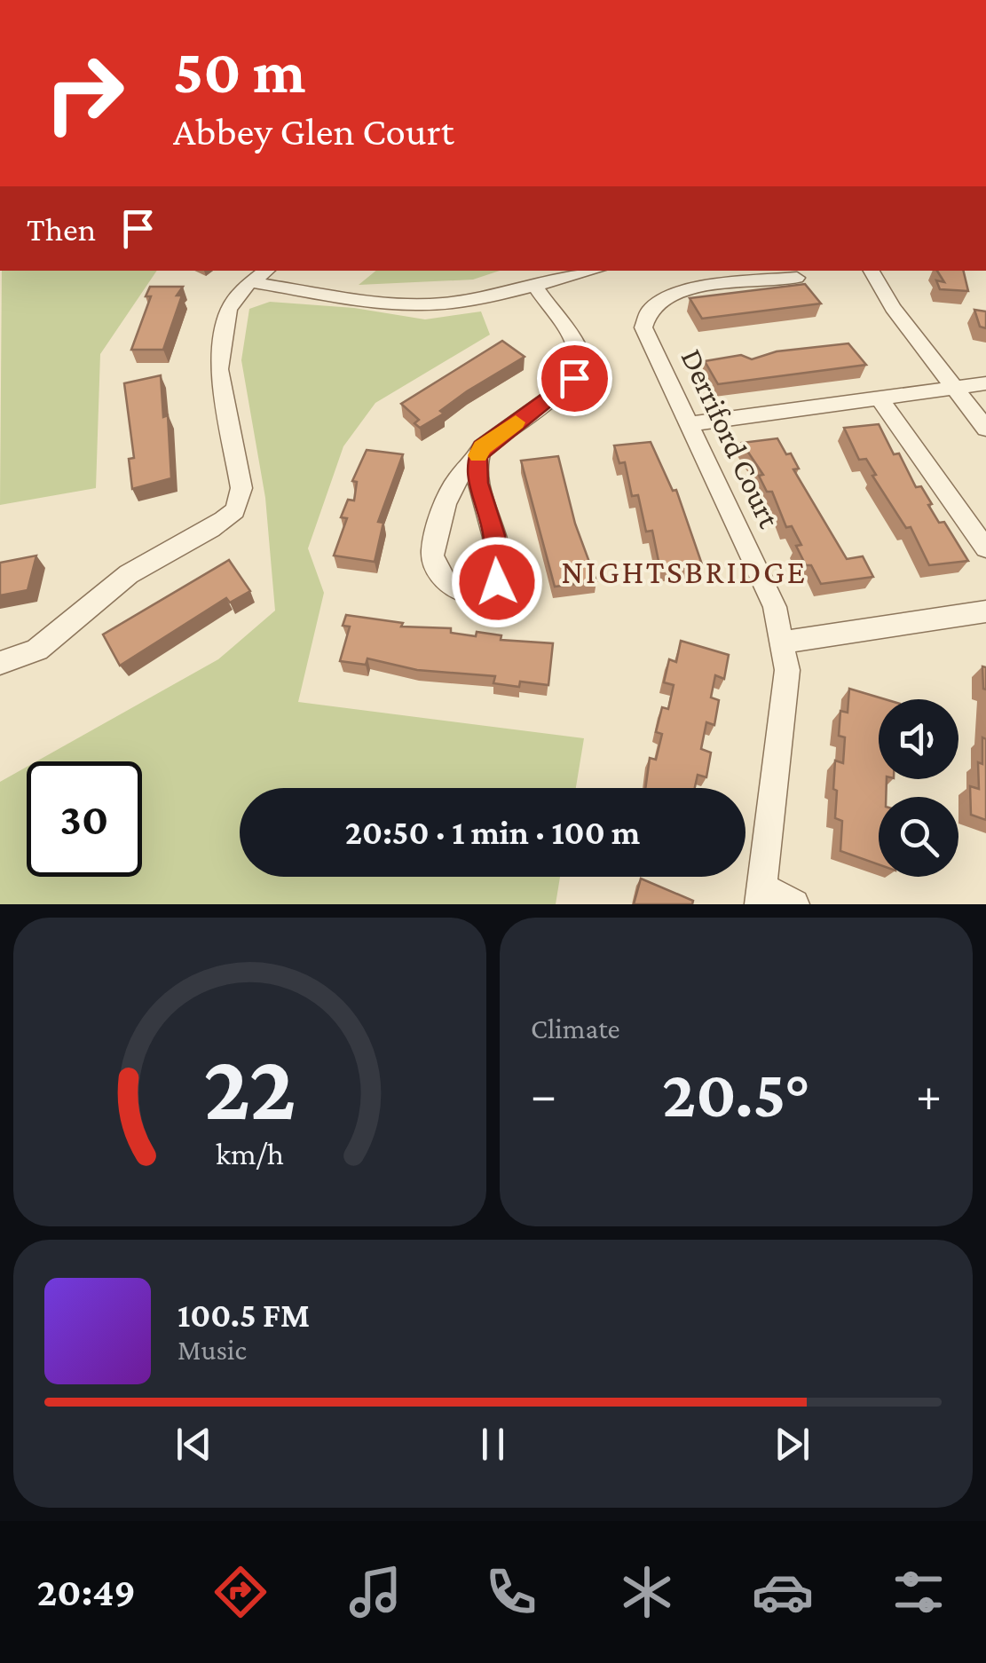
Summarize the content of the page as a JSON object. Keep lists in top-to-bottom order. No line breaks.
{"streets":{"street":["Derriford Court"]},"districts":["NIGHTSBRIDGE"],"page":{"turn":["50 m","Abbey Glen Court"],"then":"Then","limit":"30","trip":"20:50 · 1 min · 100 m","tile":"Climate","heat":["−","20.5°","+"],"song":["100.5 FM","Music"],"tabs":"20:49","gauge":["22","km/h"]}}
